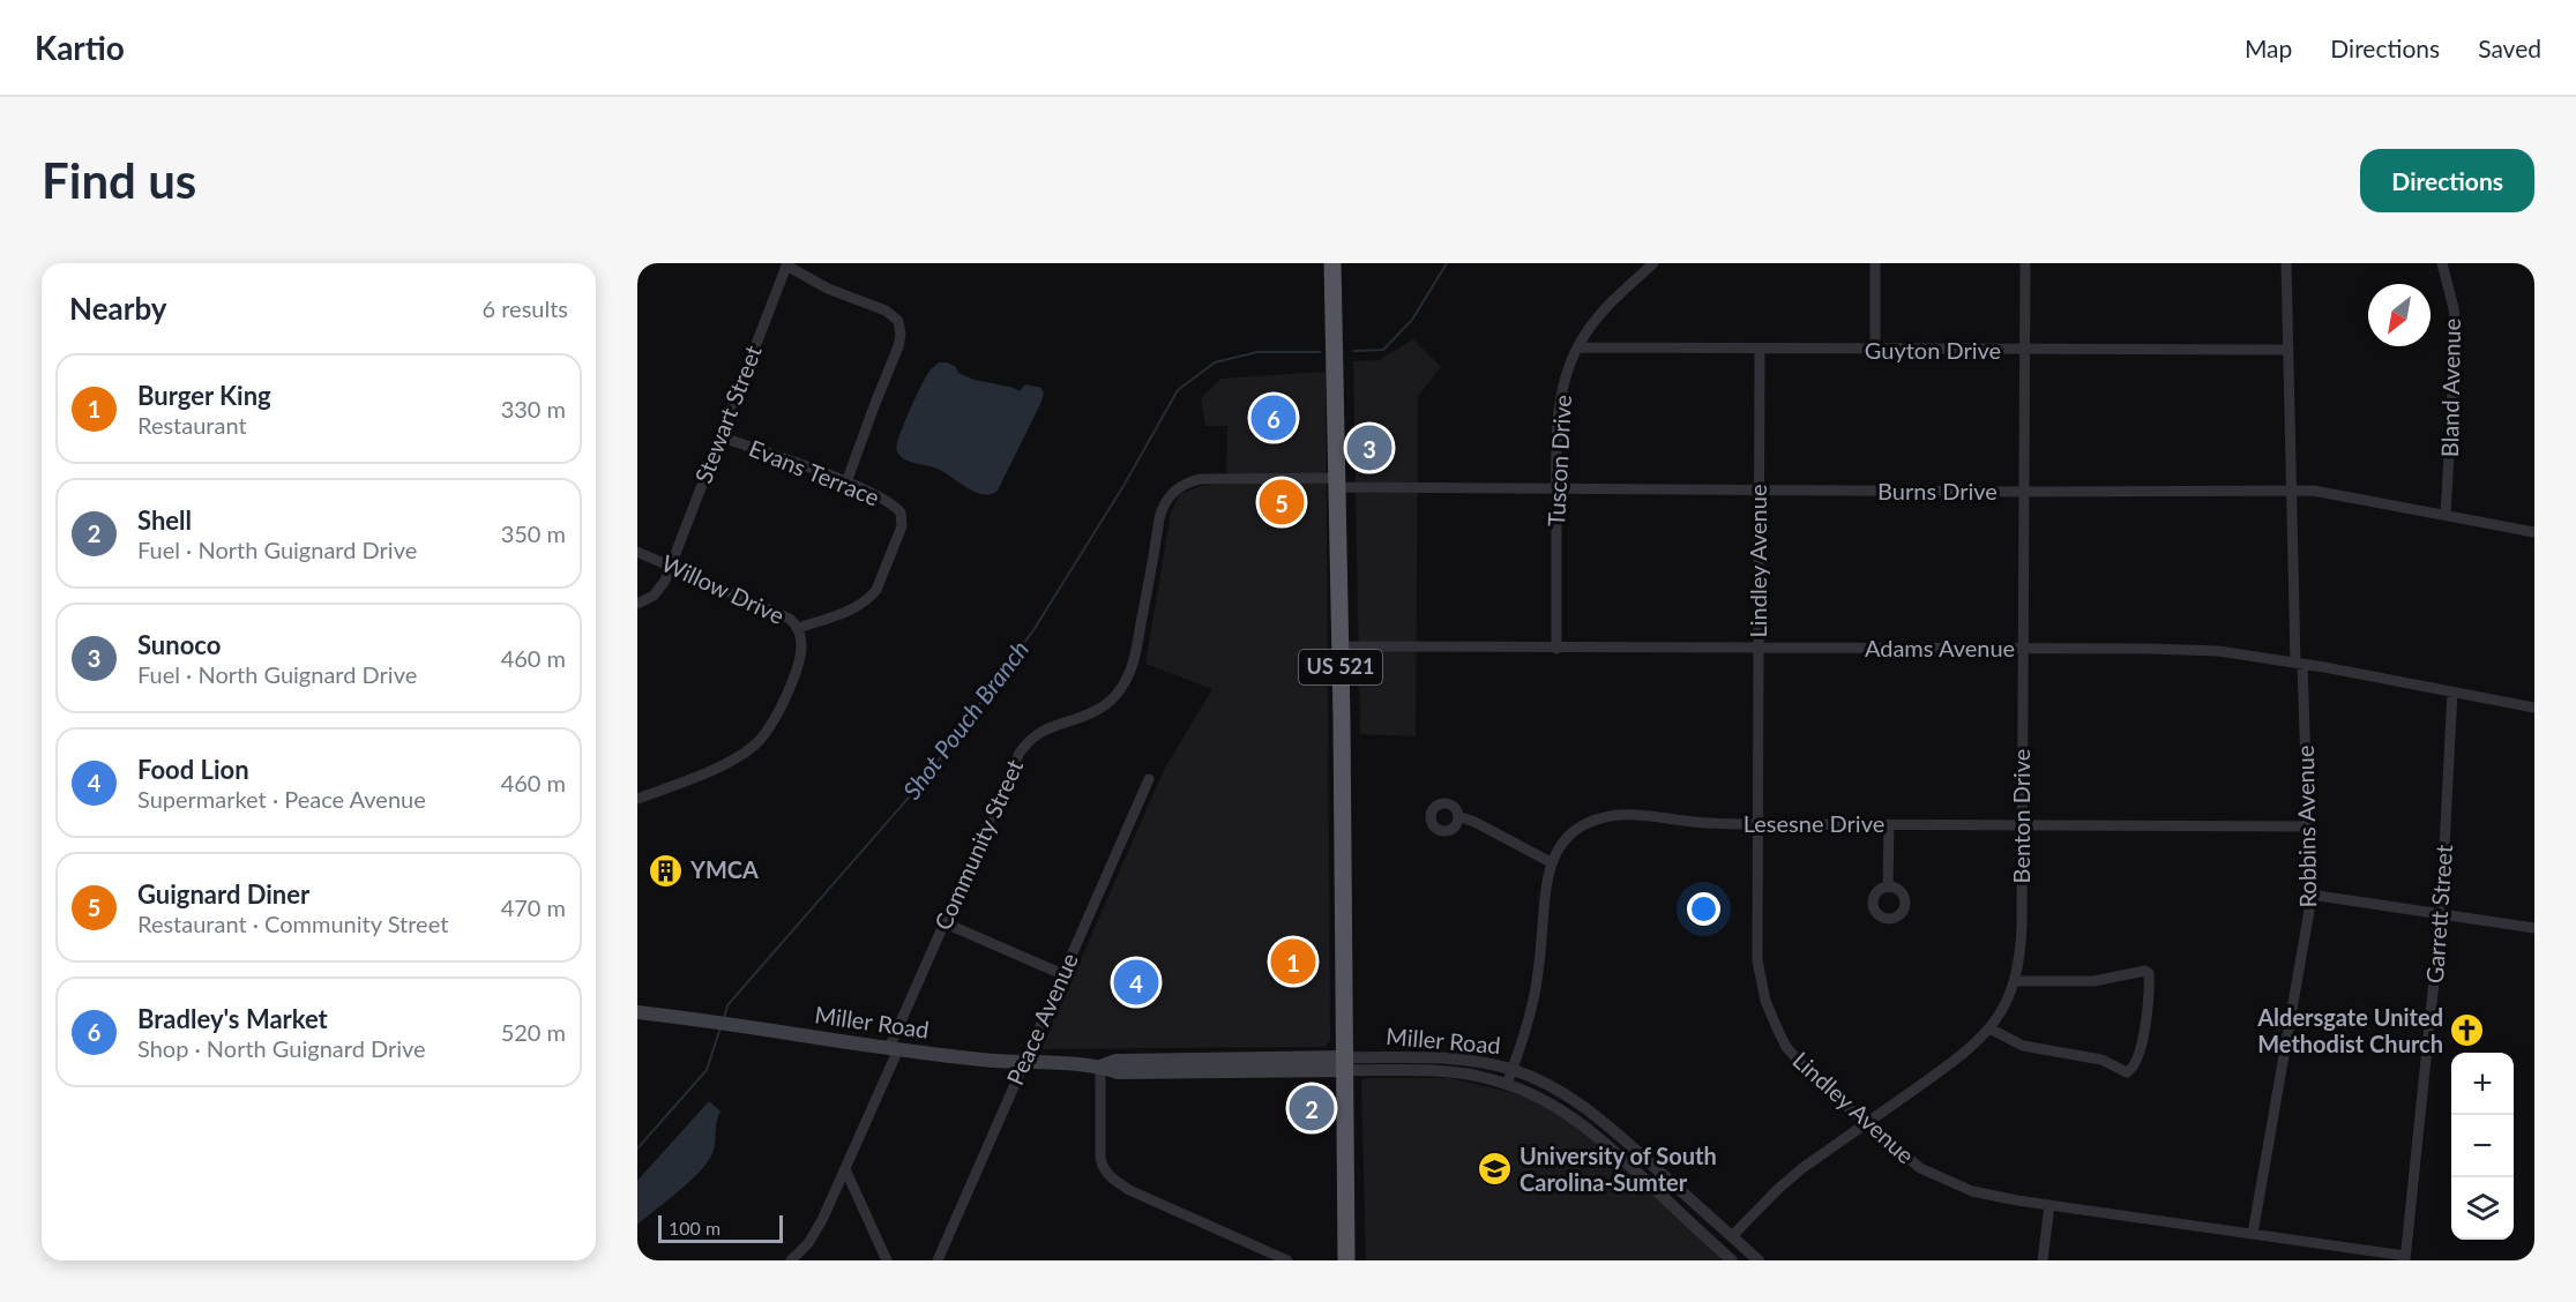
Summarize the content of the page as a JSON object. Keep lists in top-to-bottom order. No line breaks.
{"streets":{"highway":["US 521"],"main road":["Miller Road"],"street":["Guyton Drive","Bland Avenue","Stewart Street","Tuscon Drive","Evans Terrace","Burns Drive","Lindley Avenue","Willow Drive","Adams Avenue","Benton Drive","Lesesne Drive","Robbins Avenue","Community Street","Garrett Street","Peace Avenue"]},"crossings":[["Guyton Drive","Tuscon Drive"],["Guyton Drive","Lindley Avenue"],["Guyton Drive","Benton Drive"],["Guyton Drive","Robbins Avenue"],["Bland Avenue","Burns Drive"],["Stewart Street","Evans Terrace"],["Stewart Street","Willow Drive"],["Tuscon Drive","Burns Drive"],["Tuscon Drive","Adams Avenue"],["Evans Terrace","Willow Drive"],["Burns Drive","Lindley Avenue"],["Burns Drive","US 521"],["Burns Drive","Benton Drive"],["Burns Drive","Robbins Avenue"],["Burns Drive","Community Street"],["Lindley Avenue","Adams Avenue"],["Lindley Avenue","Benton Drive"],["Lindley Avenue","Lesesne Drive"],["Lindley Avenue","Robbins Avenue"],["Lindley Avenue","Garrett Street"],["Adams Avenue","US 521"],["Adams Avenue","Benton Drive"],["Adams Avenue","Robbins Avenue"],["Adams Avenue","Garrett Street"],["US 521","Community Street"],["US 521","Miller Road"],["Benton Drive","Lesesne Drive"],["Benton Drive","Miller Road"],["Lesesne Drive","Robbins Avenue"],["Lesesne Drive","Miller Road"],["Community Street","Miller Road"],["Peace Avenue","Miller Road"]],"water":["Shot Pouch Branch"],"places":{"building":["YMCA"],"church":["Aldersgate United Methodist Church"],"school or university":["University of South Carolina-Sumter"]},"scale_bar":"100 m","north":"bottom left","page":{"header":"Kartio","nav":["Map","Directions","Saved"],"buttons":"Directions","title":"Find us","heading":["Nearby","6 results"],"list":[{"mark":"1","name":"Burger King","note":"Restaurant","value":"330 m"},{"mark":"2","name":"Shell","note":"Fuel · North Guignard Drive","value":"350 m"},{"mark":"3","name":"Sunoco","note":"Fuel · North Guignard Drive","value":"460 m"},{"mark":"4","name":"Food Lion","note":"Supermarket · Peace Avenue","value":"460 m"},{"mark":"5","name":"Guignard Diner","note":"Restaurant · Community Street","value":"470 m"},{"mark":"6","name":"Bradley's Market","note":"Shop · North Guignard Drive","value":"520 m"}],"pins":["6","3","5","1","4","2"],"map_buttons":["+","−"],"scale":"100 m"}}
